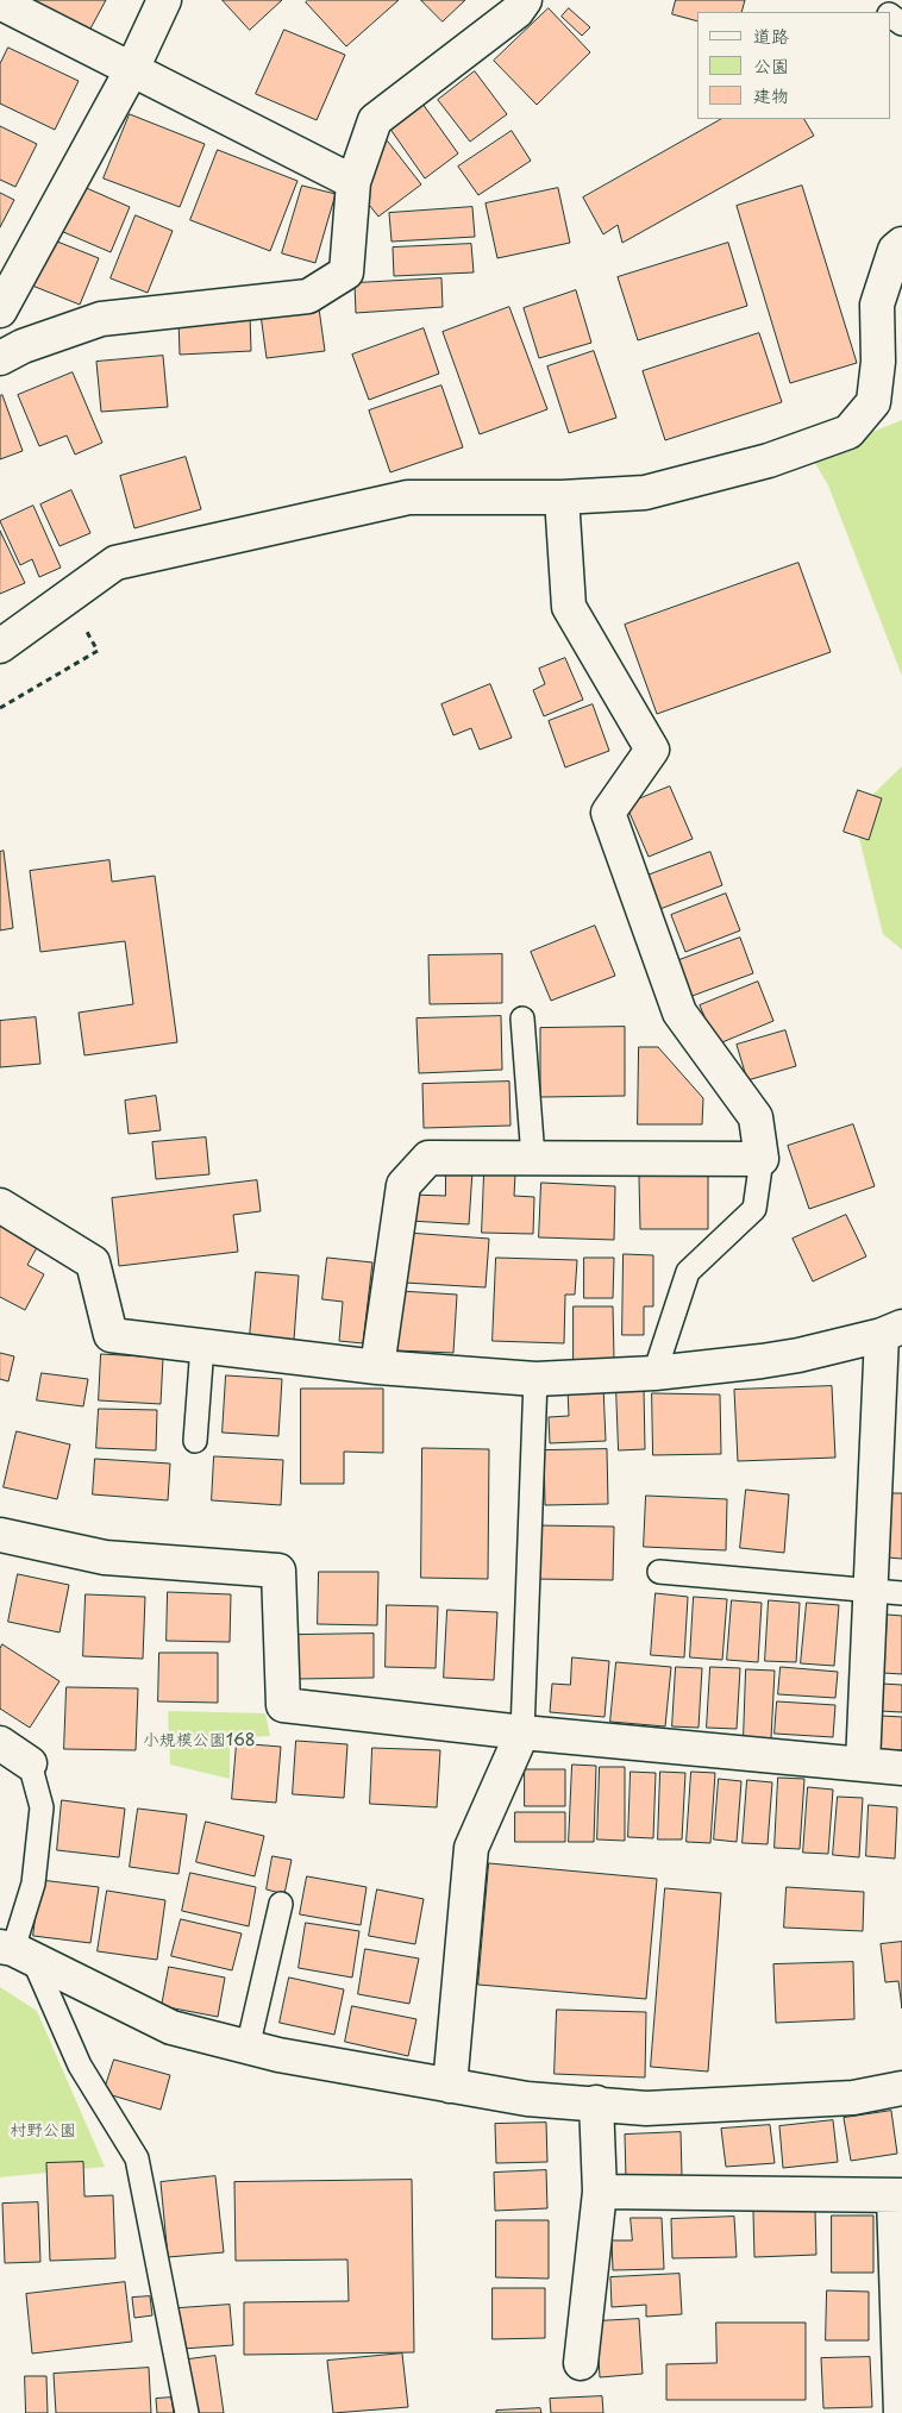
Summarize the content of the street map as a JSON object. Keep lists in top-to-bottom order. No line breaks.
{"parks":["小規模公園168","村野公園"],"legend":["道路","公園","建物"]}
